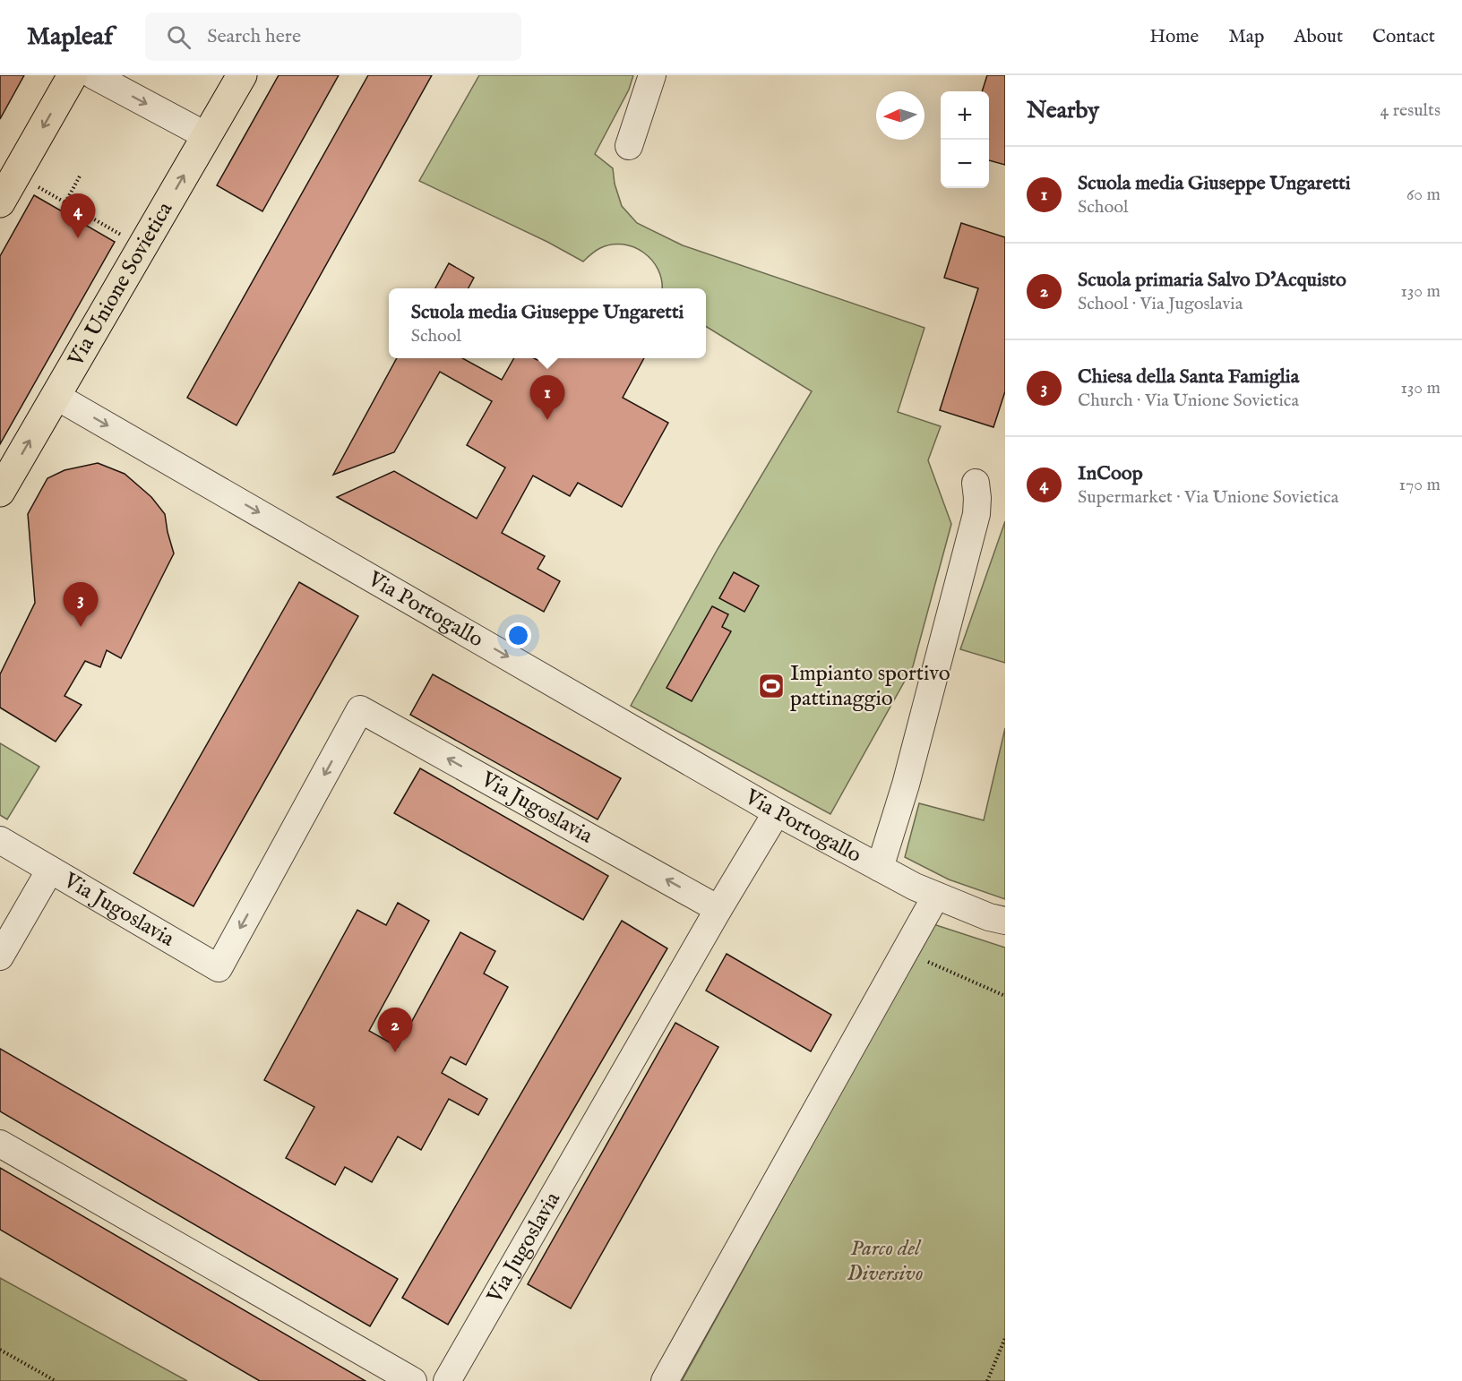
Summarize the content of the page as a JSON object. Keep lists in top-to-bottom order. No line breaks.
{"streets":{"main road":["Via Unione Sovietica"],"street":["Via Portogallo","Via Jugoslavia"]},"crossings":[["Via Unione Sovietica","Via Portogallo"]],"one_way":["Via Portogallo"],"parks":["Parco del Diversivo"],"places":{"sports":["Impianto sportivo pattinaggio"]},"north":"left","page":{"header":"Mapleaf","search":"Search here","nav":["Home","Map","About","Contact"],"heading":["Nearby","4 results"],"map_buttons":["+","−"],"list":[{"mark":"1","name":"Scuola media Giuseppe Ungaretti","note":"School","value":"60 m"},{"mark":"2","name":"Scuola primaria Salvo D'Acquisto","note":"School · Via Jugoslavia","value":"130 m"},{"mark":"3","name":"Chiesa della Santa Famiglia","note":"Church · Via Unione Sovietica","value":"130 m"},{"mark":"4","name":"InCoop","note":"Supermarket · Via Unione Sovietica","value":"170 m"}],"pins":["4","1","3","2"],"popup":["Scuola media Giuseppe Ungaretti","School"]}}
